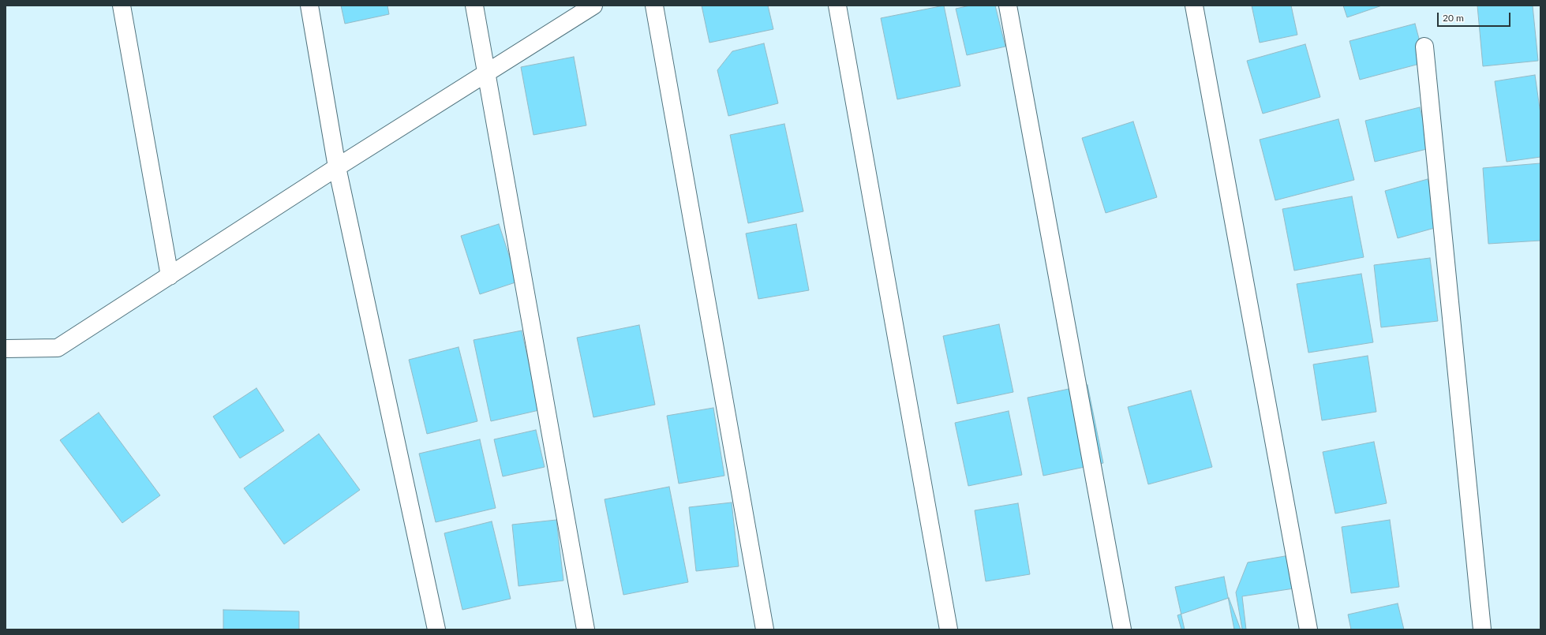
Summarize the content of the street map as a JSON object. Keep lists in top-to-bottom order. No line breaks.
{"scale_bar":"20 m"}
